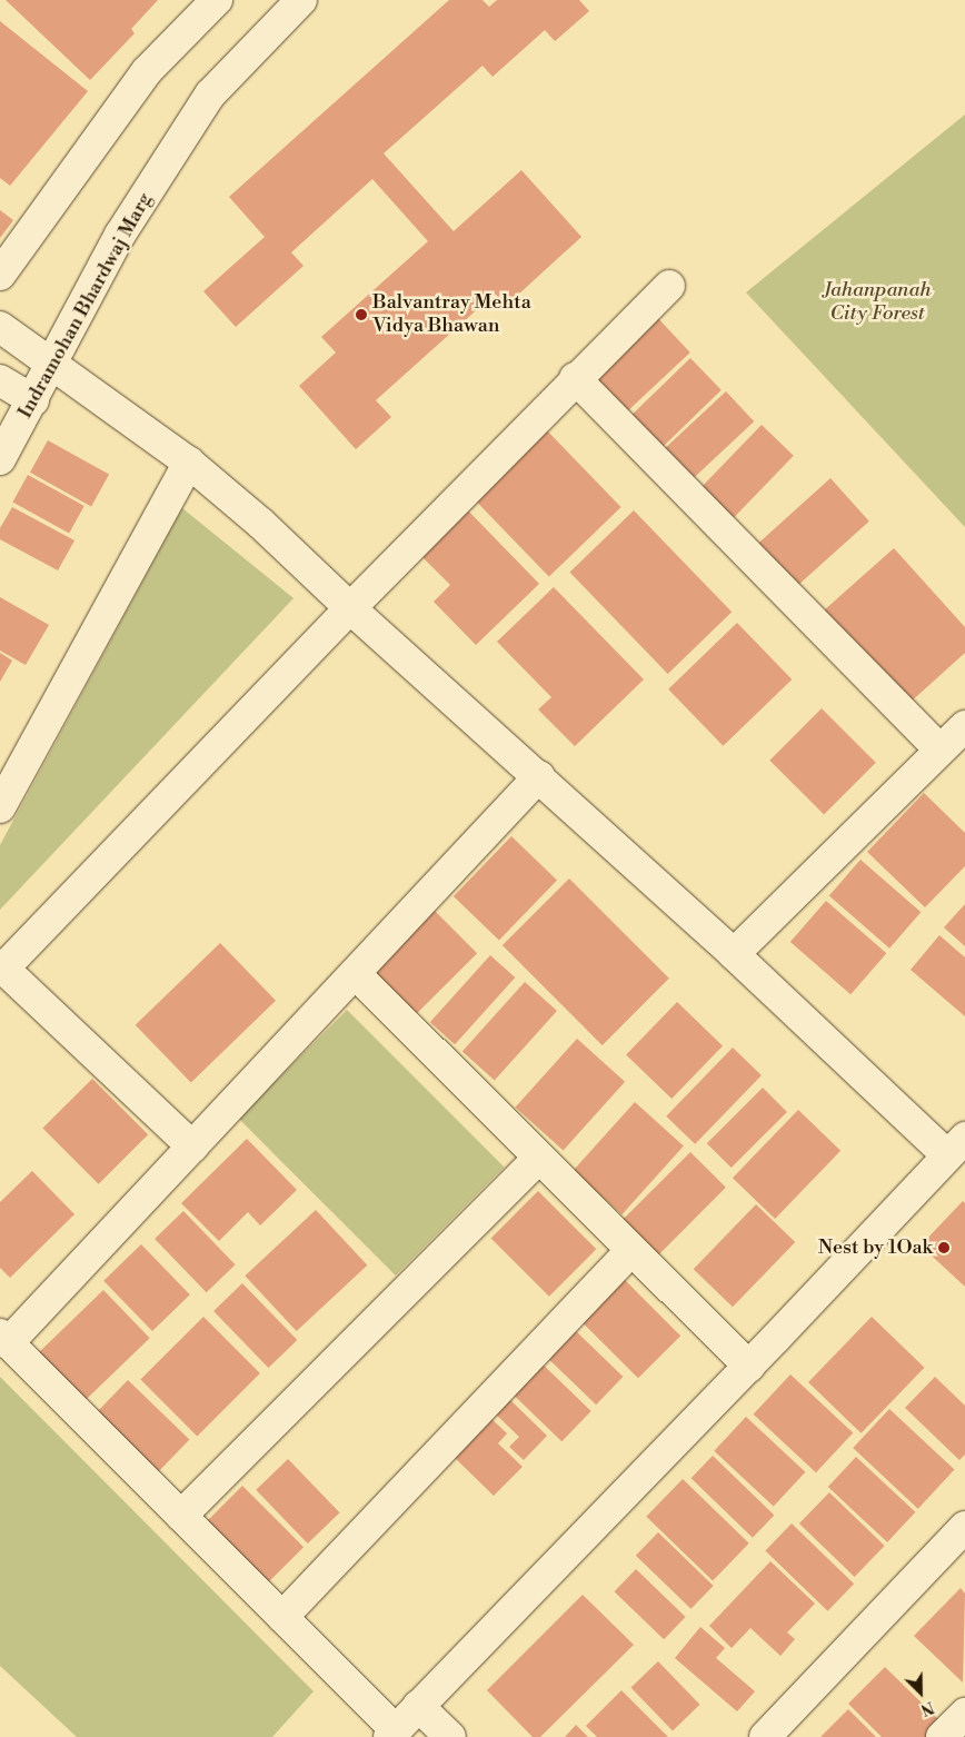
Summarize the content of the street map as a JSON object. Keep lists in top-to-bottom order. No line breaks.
{"streets":{"street":["Indramohan Bhardwaj Marg"]},"parks":["Jahanpanah City Forest"],"places":["Balvantray Mehta Vidya Bhawan","Nest by 1Oak"],"north":"bottom right"}
